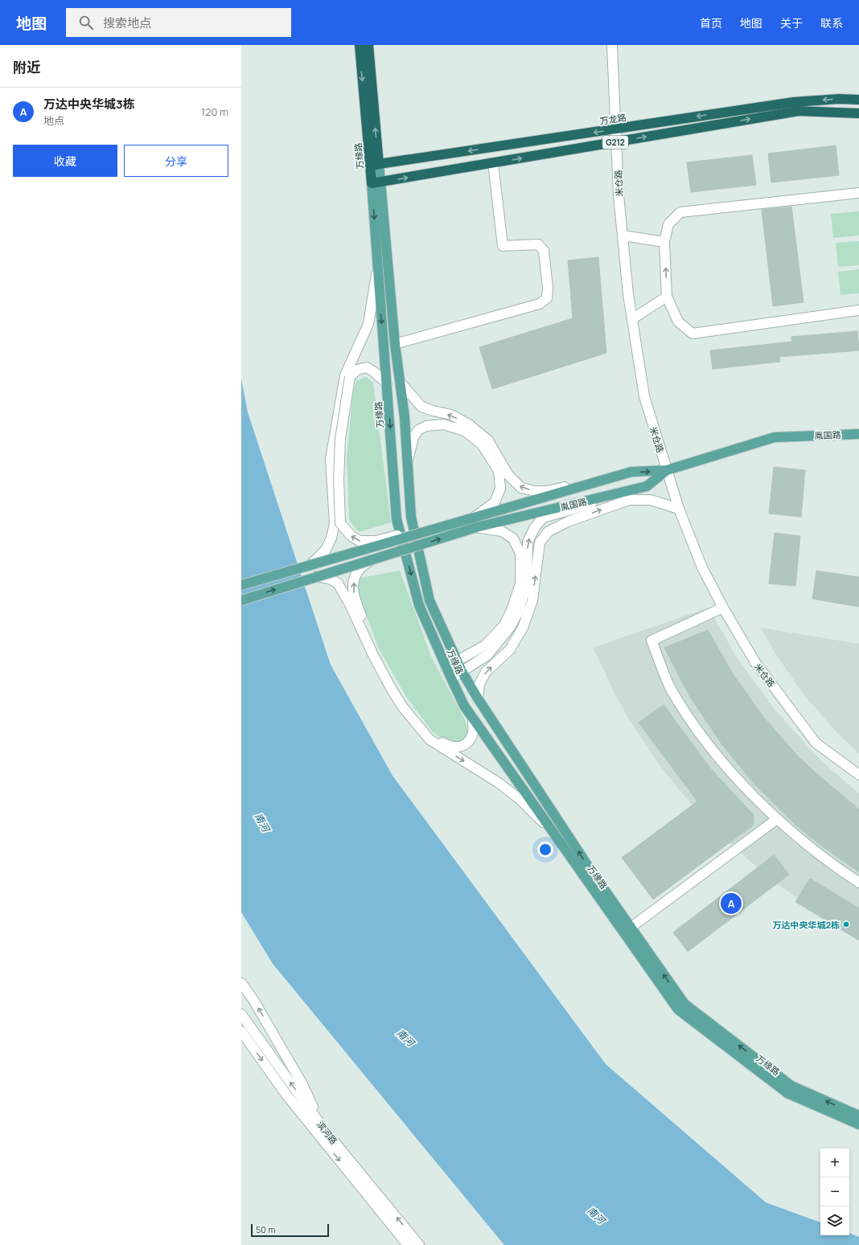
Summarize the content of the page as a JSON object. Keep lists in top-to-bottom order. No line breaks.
{"streets":{"highway":["万龙路","G212","万缘路"],"main road":["胤国路"],"street":["米仓路","滨河路"]},"crossings":[["万龙路","万缘路"],["万龙路","米仓路"],["G212","万缘路"],["G212","米仓路"],["米仓路","胤国路"]],"water":["南河"],"places":["万达中央华城2栋"],"scale_bar":"50 m","page":{"header":"地图","search":"搜索地点","nav":["首页","地图","关于","联系"],"heading":"附近","list":[{"mark":"A","name":"万达中央华城3栋","note":"地点","value":"120 m"}],"buttons":["收藏","分享"],"pins":"A","map_buttons":["+","−"],"scale":"50 m"}}
